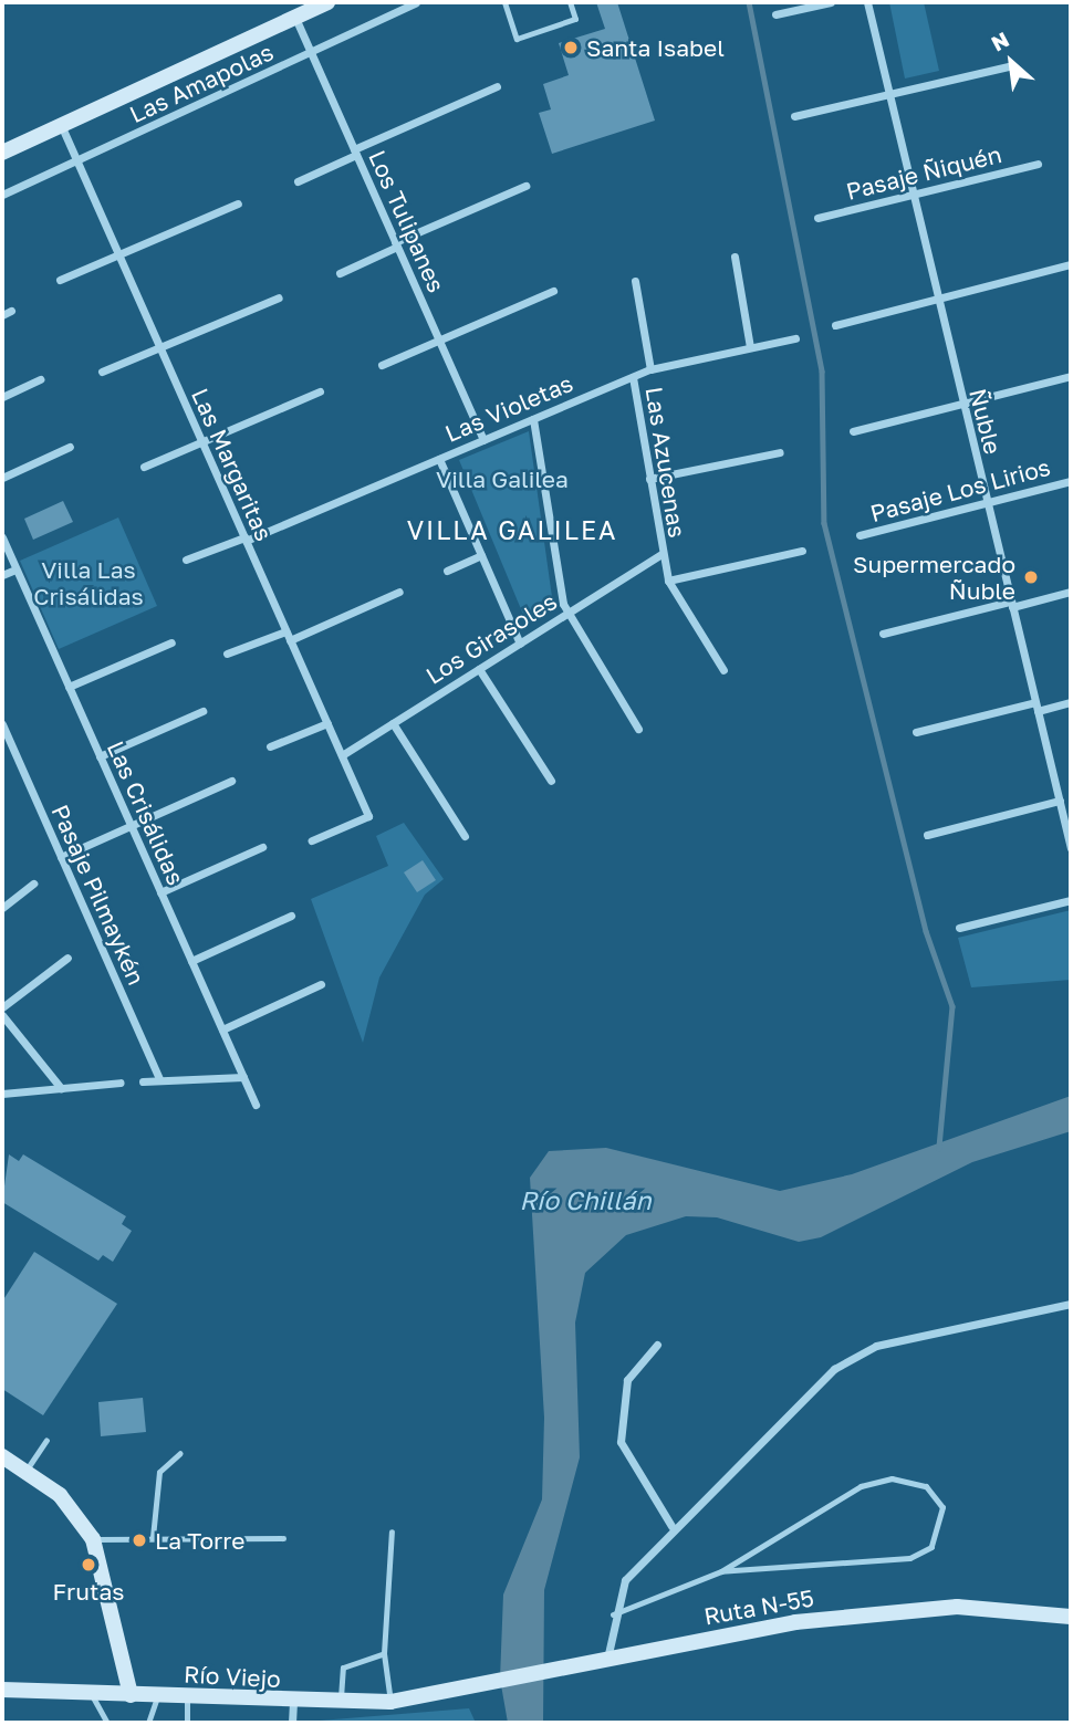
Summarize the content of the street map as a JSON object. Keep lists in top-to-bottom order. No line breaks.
{"streets":{"main road":["Ruta N-55","Río Viejo"],"street":["Las Amapolas","Pasaje Ñiquén","Los Tulipanes","Las Violetas","Ñuble","Las Azucenas","Las Margaritas","Pasaje Los Lirios","Los Girasoles","Las Crisálidas","Pasaje Pilmaykén"]},"crossings":[["Las Amapolas","Los Tulipanes"],["Las Amapolas","Las Margaritas"],["Pasaje Ñiquén","Ñuble"],["Los Tulipanes","Las Violetas"],["Las Violetas","Las Azucenas"],["Las Violetas","Las Margaritas"],["Ñuble","Pasaje Los Lirios"],["Las Azucenas","Los Girasoles"],["Las Margaritas","Los Girasoles"],["Ruta N-55","Río Viejo"]],"districts":["VILLA GALILEA"],"water":["Río Chillán"],"parks":["Villa Galilea","Villa Las Crisálidas"],"places":["Santa Isabel","Supermercado Ñuble","La Torre","Frutas"],"north":"top left"}
